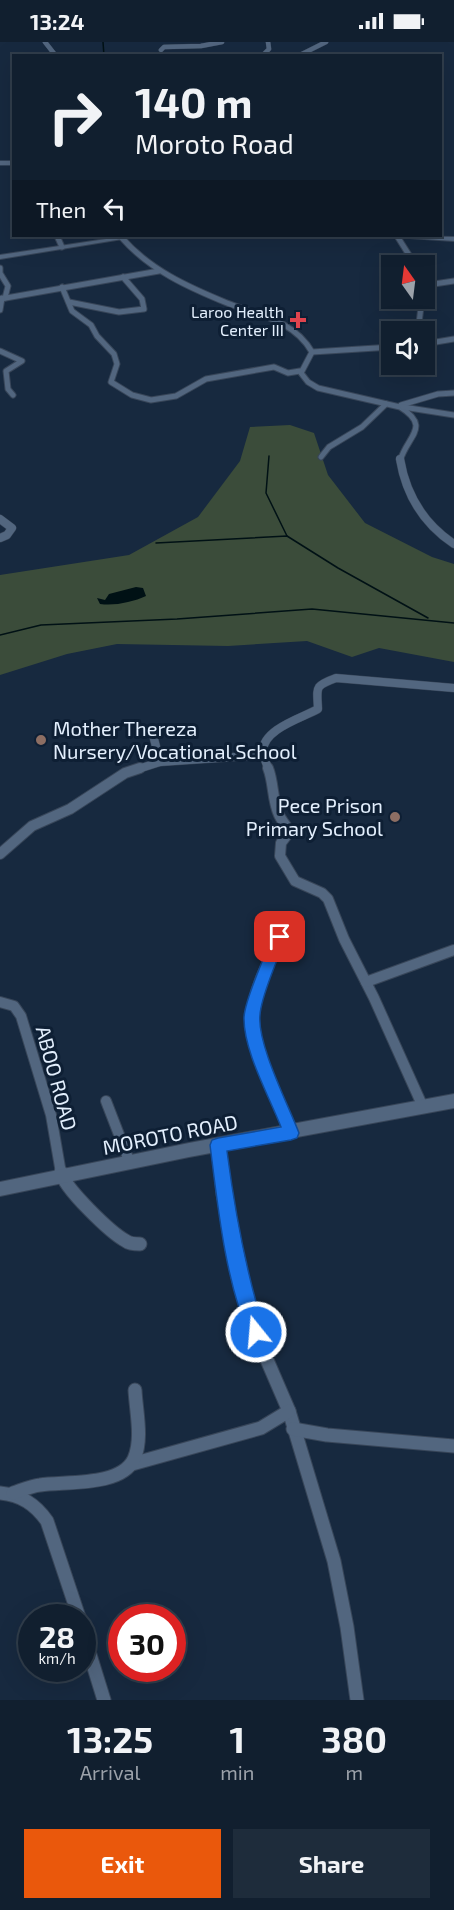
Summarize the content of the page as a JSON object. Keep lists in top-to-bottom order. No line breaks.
{"streets":{"main road":["MOROTO ROAD"],"street":["ABOO ROAD"]},"crossings":[["ABOO ROAD","MOROTO ROAD"]],"places":{"health":["Laroo Health Center III"],"other":["Mother Thereza Nursery/Vocational School","Pece Prison Primary School"]},"north":"top","page":{"status":"13:24","turn":["140 m","Moroto Road"],"then":"Then","speed":"28 km/h","limit":"30","eta":["13:25","Arrival","1","min","380","m"],"buttons":["Exit","Share"]}}
